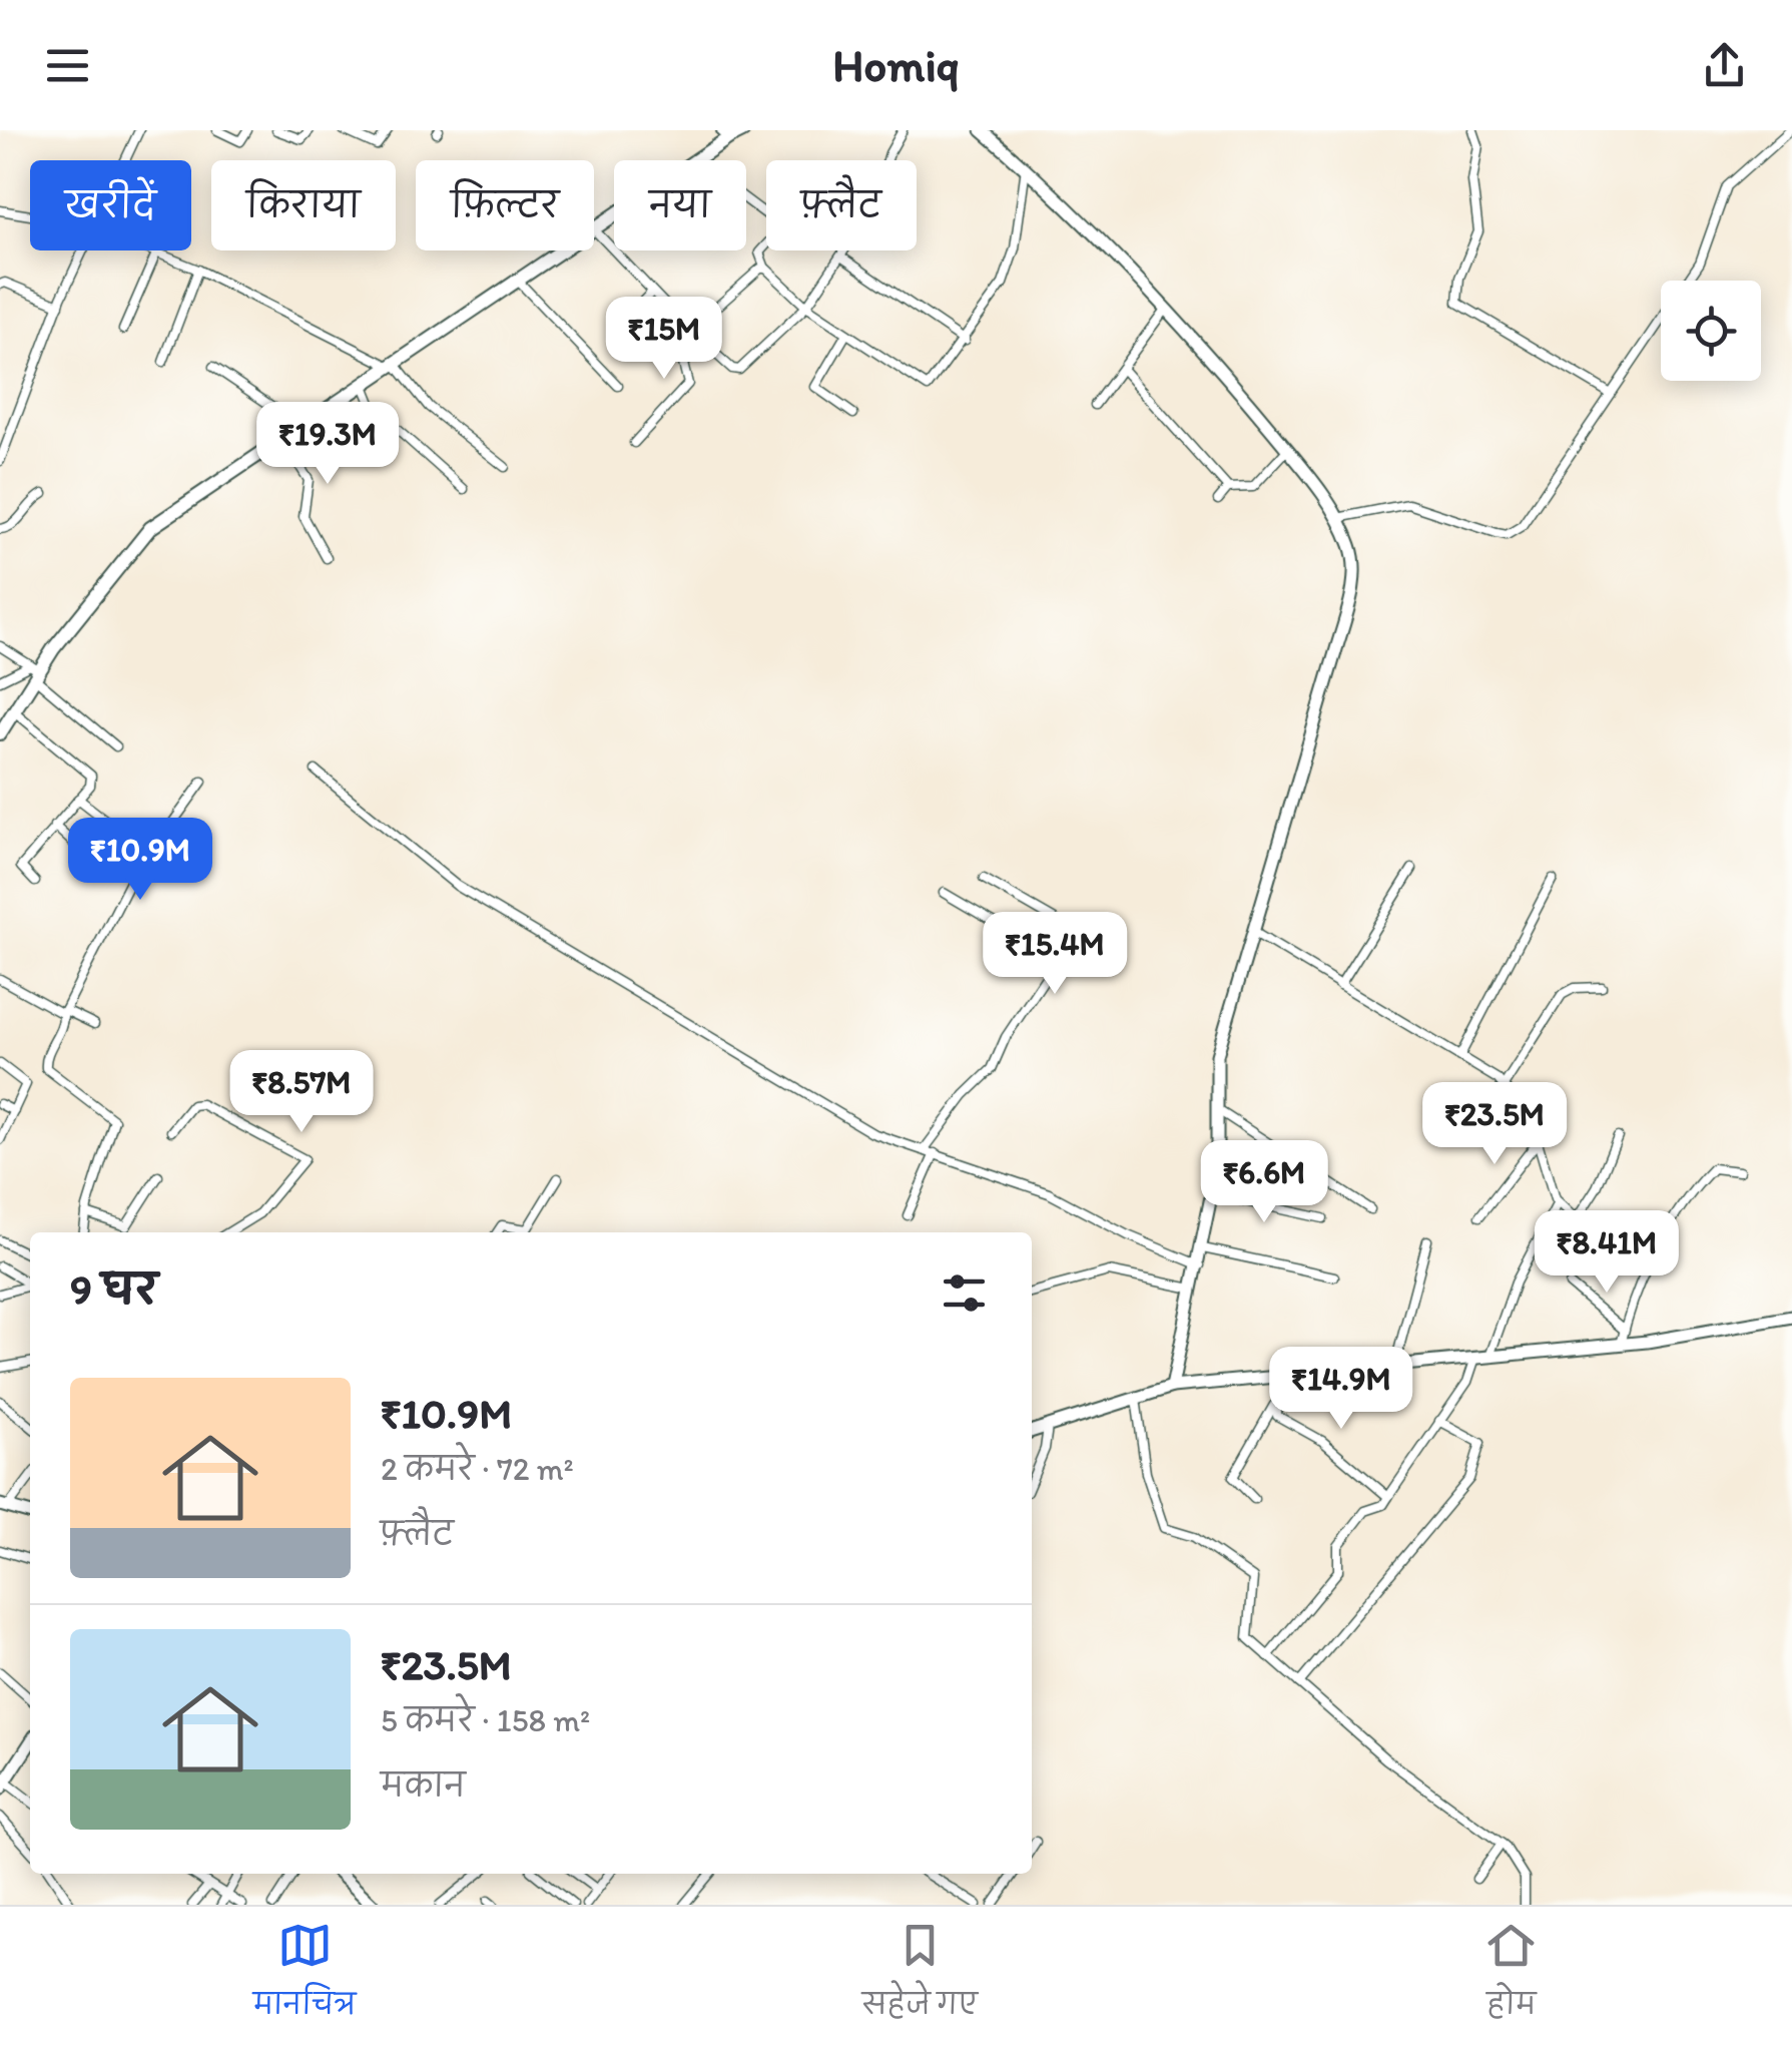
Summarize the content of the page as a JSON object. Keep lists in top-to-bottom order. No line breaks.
{"page":{"header":"Homiq","chip":["खरीदें","किराया","फ़िल्टर","नया","फ़्लैट"],"price":["₹15M","₹19.3M","₹10.9M","₹15.4M","₹8.57M","₹23.5M","₹6.6M","₹8.41M","₹14.9M"],"heading":"9 घर","list":[{"name":"₹10.9M","note":"2 कमरे · 72 m² · फ़्लैट"},{"name":"₹23.5M","note":"5 कमरे · 158 m² · मकान"}],"tabs":["मानचित्र","सहेजे गए","होम"]}}
